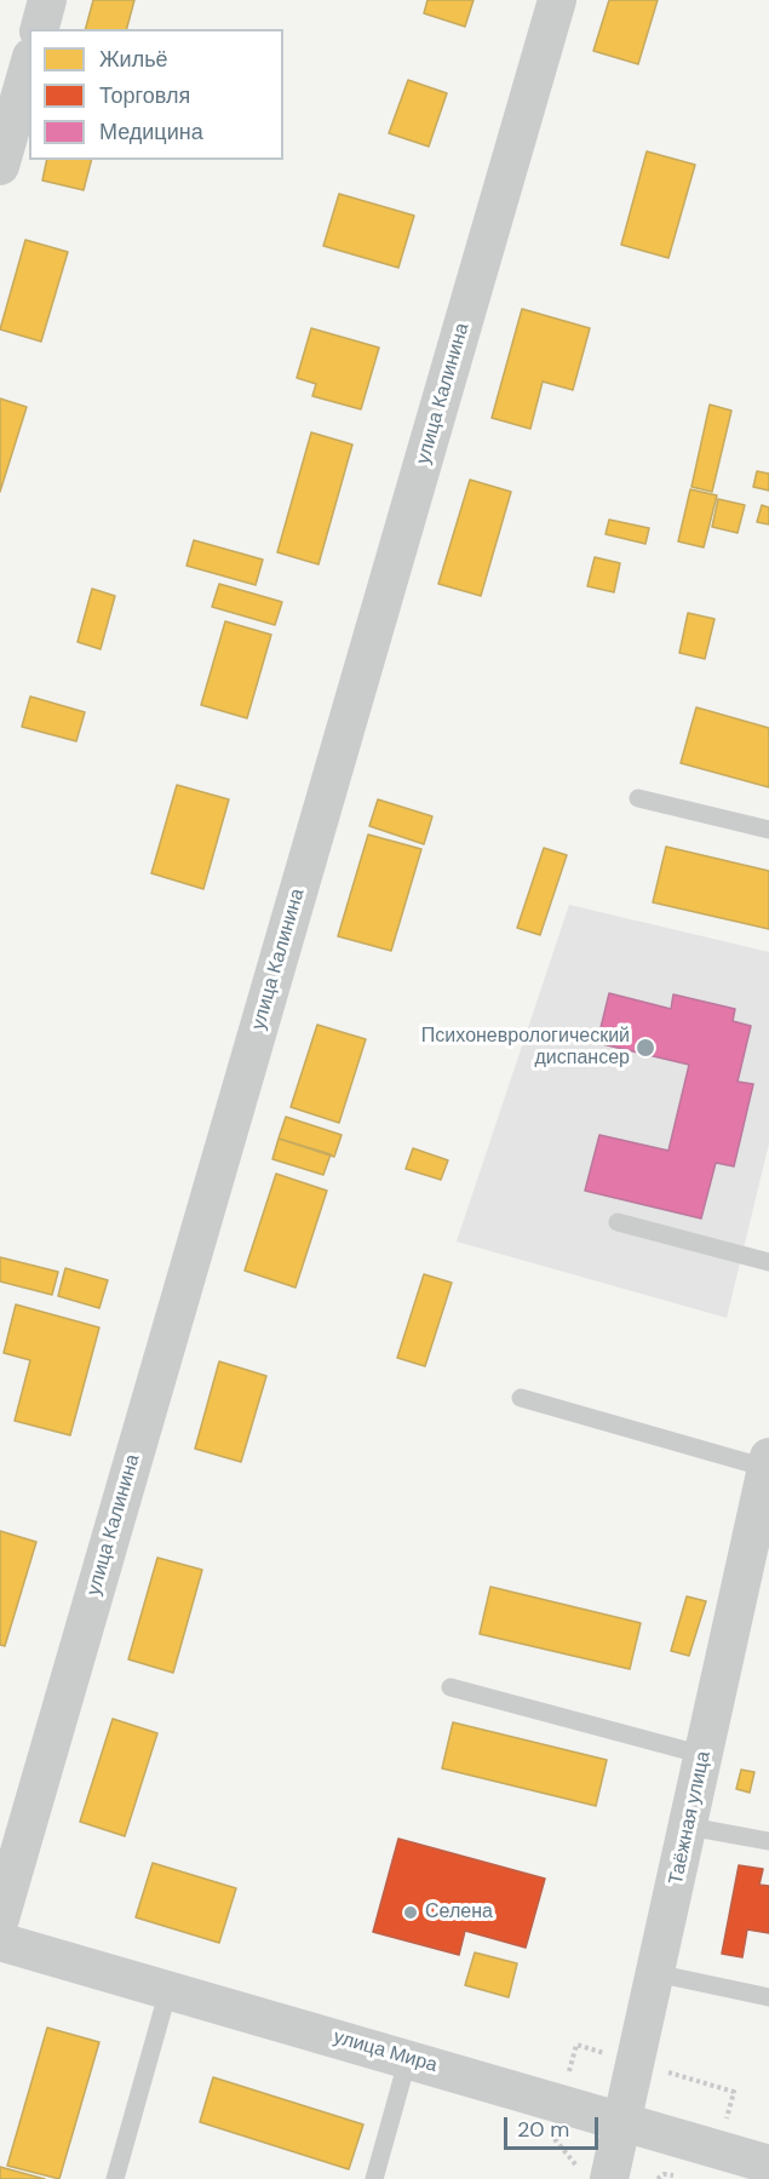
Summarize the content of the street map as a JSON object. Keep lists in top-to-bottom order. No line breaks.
{"streets":{"street":["улица Калинина","Таёжная улица","улица Мира"]},"crossings":[["Таёжная улица","улица Мира"]],"places":["Психоневрологический диспансер","Селена"],"legend":["Жильё","Торговля","Медицина"],"scale_bar":"20 m"}
